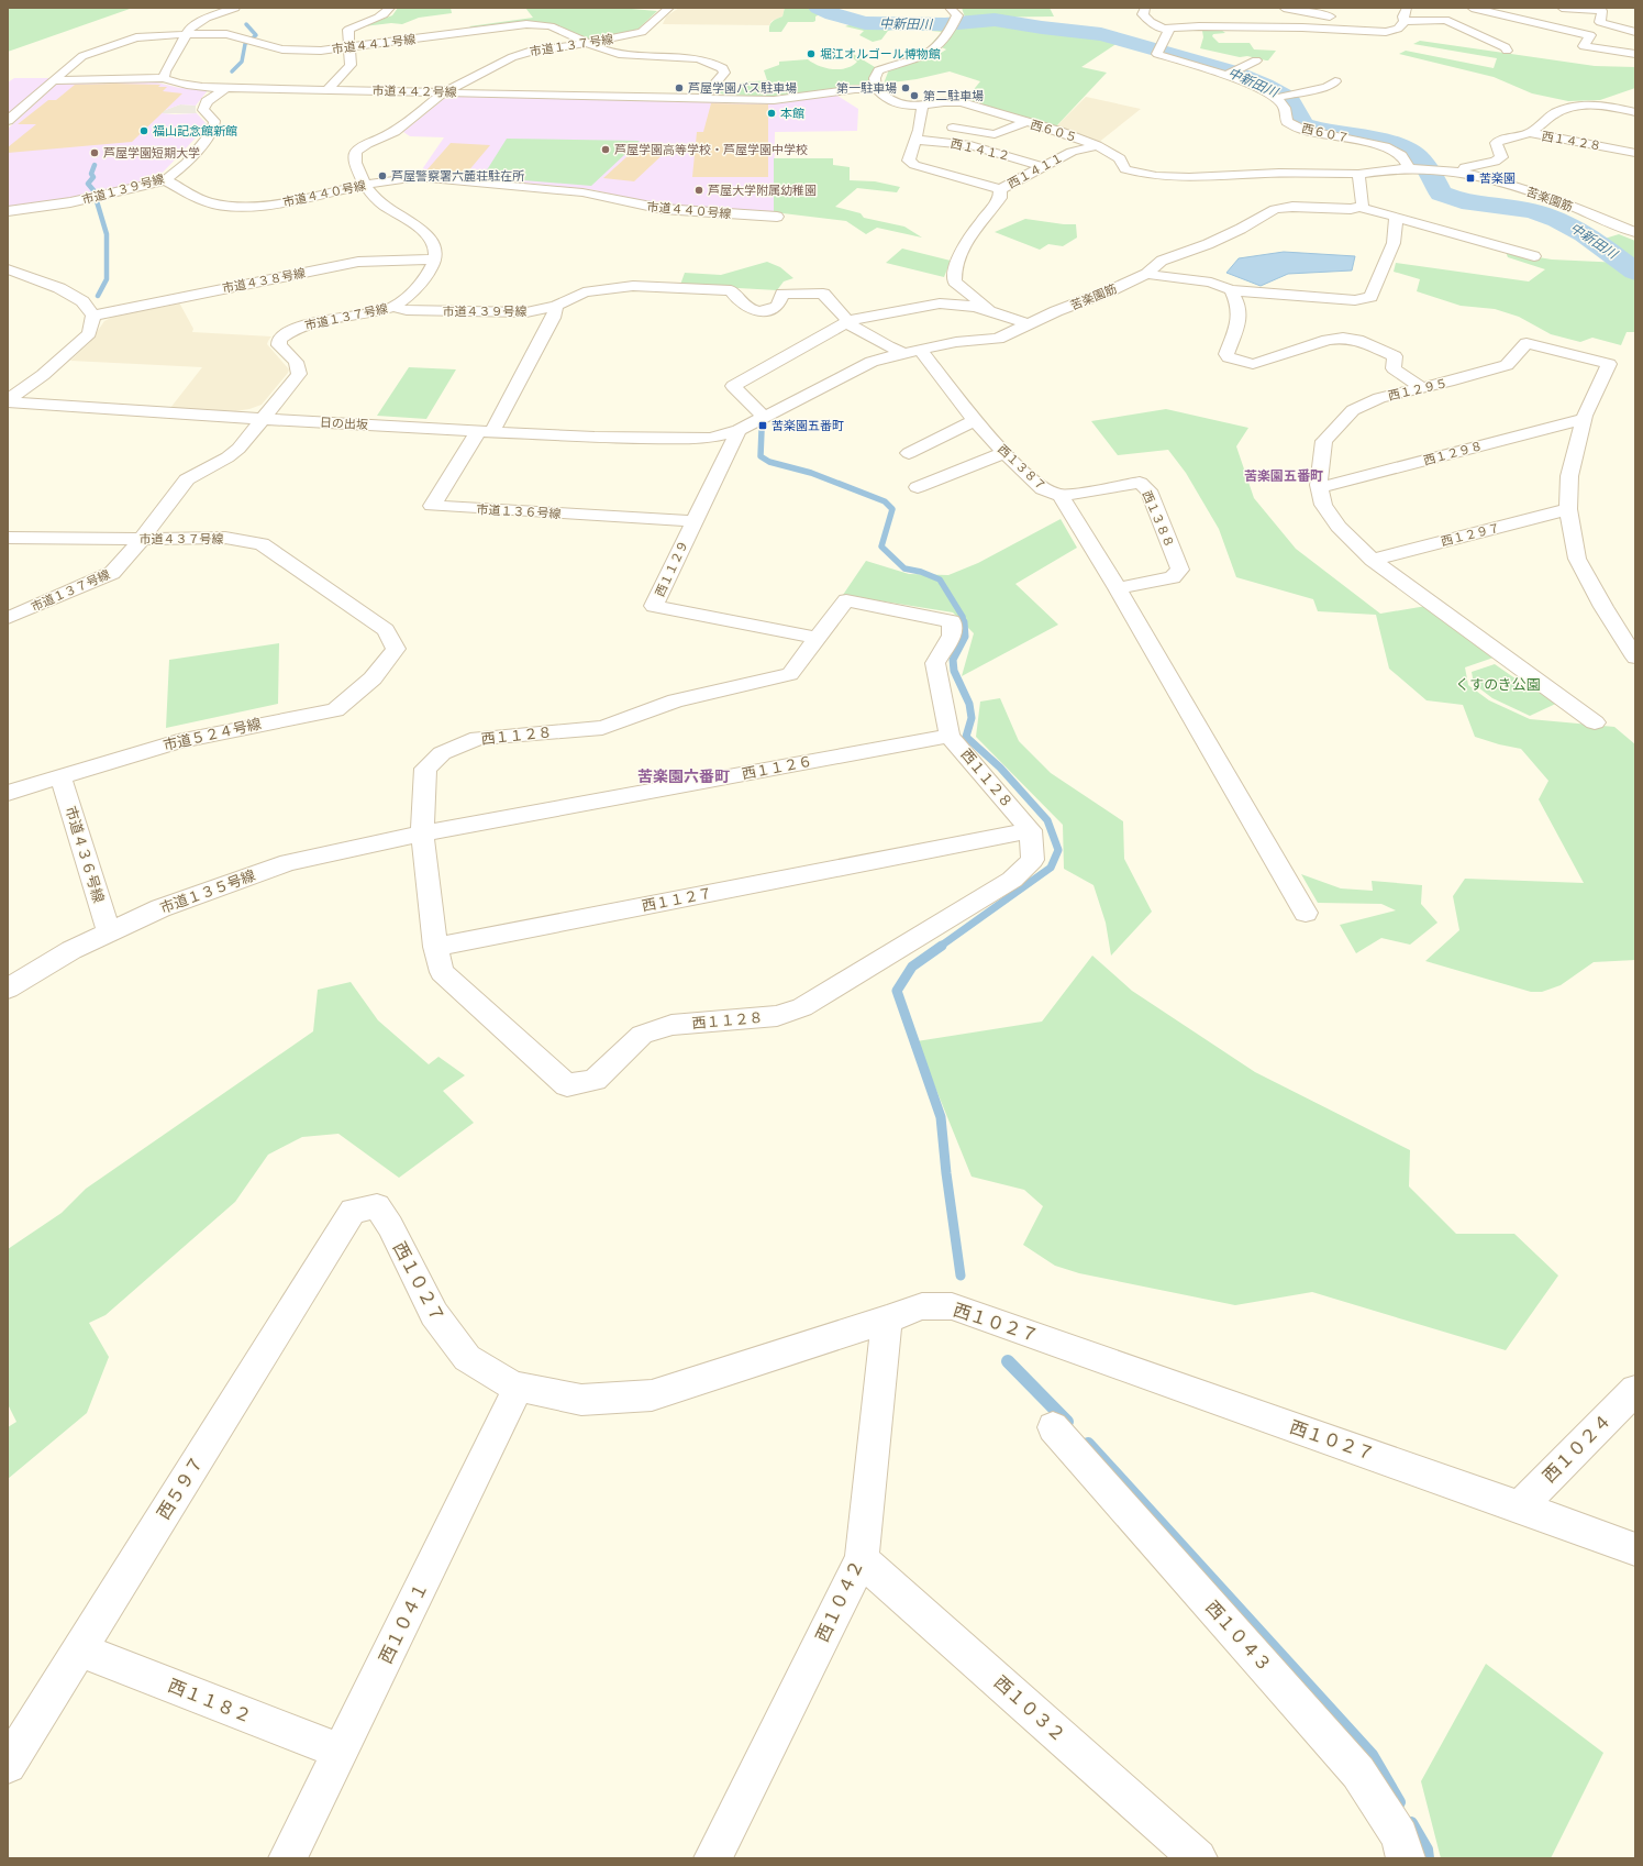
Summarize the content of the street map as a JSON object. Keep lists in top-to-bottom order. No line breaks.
{"streets":{"street":["市道４４１号線","市道１３７号線","市道４４２号線","西６０５","西６０７","西１４２８","西１４１２","西１４１１","市道１３９号線","市道４４０号線","苦楽園筋","市道４３８号線","市道４３９号線","西１２９５","日の出坂","西１２９８","西１３８７","市道１３６号線","西１３８８","西１２９７","市道４３７号線","西１１２９","市道５２４号線","西１１２８","西１１２６","市道４３６号線","市道１３５号線","西１１２７","西１０２７","西１０２４","西５９７","西１０４２","西１０４１","西１０４３","西１１８２","西１０３２"]},"crossings":[["市道４４１号線","市道１３７号線"],["市道４４１号線","市道４４２号線"],["市道１３７号線","市道４４２号線"],["市道１３７号線","市道４４０号線"],["市道１３７号線","市道４３８号線"],["市道１３７号線","市道４３９号線"],["市道１３７号線","日の出坂"],["市道１３７号線","市道４３７号線"],["市道４４２号線","西６０５"],["市道４４２号線","市道１３９号線"],["西６０５","西１４１１"],["西６０７","苦楽園筋"],["西１４１２","西１４１１"],["市道１３９号線","市道４４０号線"],["苦楽園筋","日の出坂"],["苦楽園筋","西１３８７"],["苦楽園筋","西１１２９"],["市道４３９号線","市道１３６号線"],["西１２９５","西１２９８"],["西１２９５","西１２９７"],["日の出坂","市道１３６号線"],["西１３８７","西１３８８"],["市道１３６号線","西１１２９"],["市道４３７号線","市道５２４号線"],["西１１２９","西１１２８"],["市道５２４号線","市道４３６号線"],["西１１２８","西１１２６"],["西１１２８","市道１３５号線"],["西１１２８","西１１２７"],["西１１２６","市道１３５号線"],["市道４３６号線","市道１３５号線"],["西１０２７","西１０２４"],["西１０２７","西５９７"],["西１０２７","西１０４２"],["西１０２７","西１０４１"],["西５９７","西１１８２"],["西１０４２","西１０３２"],["西１０４１","西１１８２"]],"districts":["苦楽園五番町","苦楽園六番町"],"water":["中新田川"],"parks":["くすのき公園"],"places":{"other":["堀江オルゴール博物館","芦屋学園バス駐車場","第一駐車場","第二駐車場","本館","福山記念館新館","芦屋学園高等学校・芦屋学園中学校","芦屋学園短期大学","芦屋警察署六麓荘駐在所","芦屋大学附属幼稚園"],"transit":["苦楽園","苦楽園五番町"]}}
